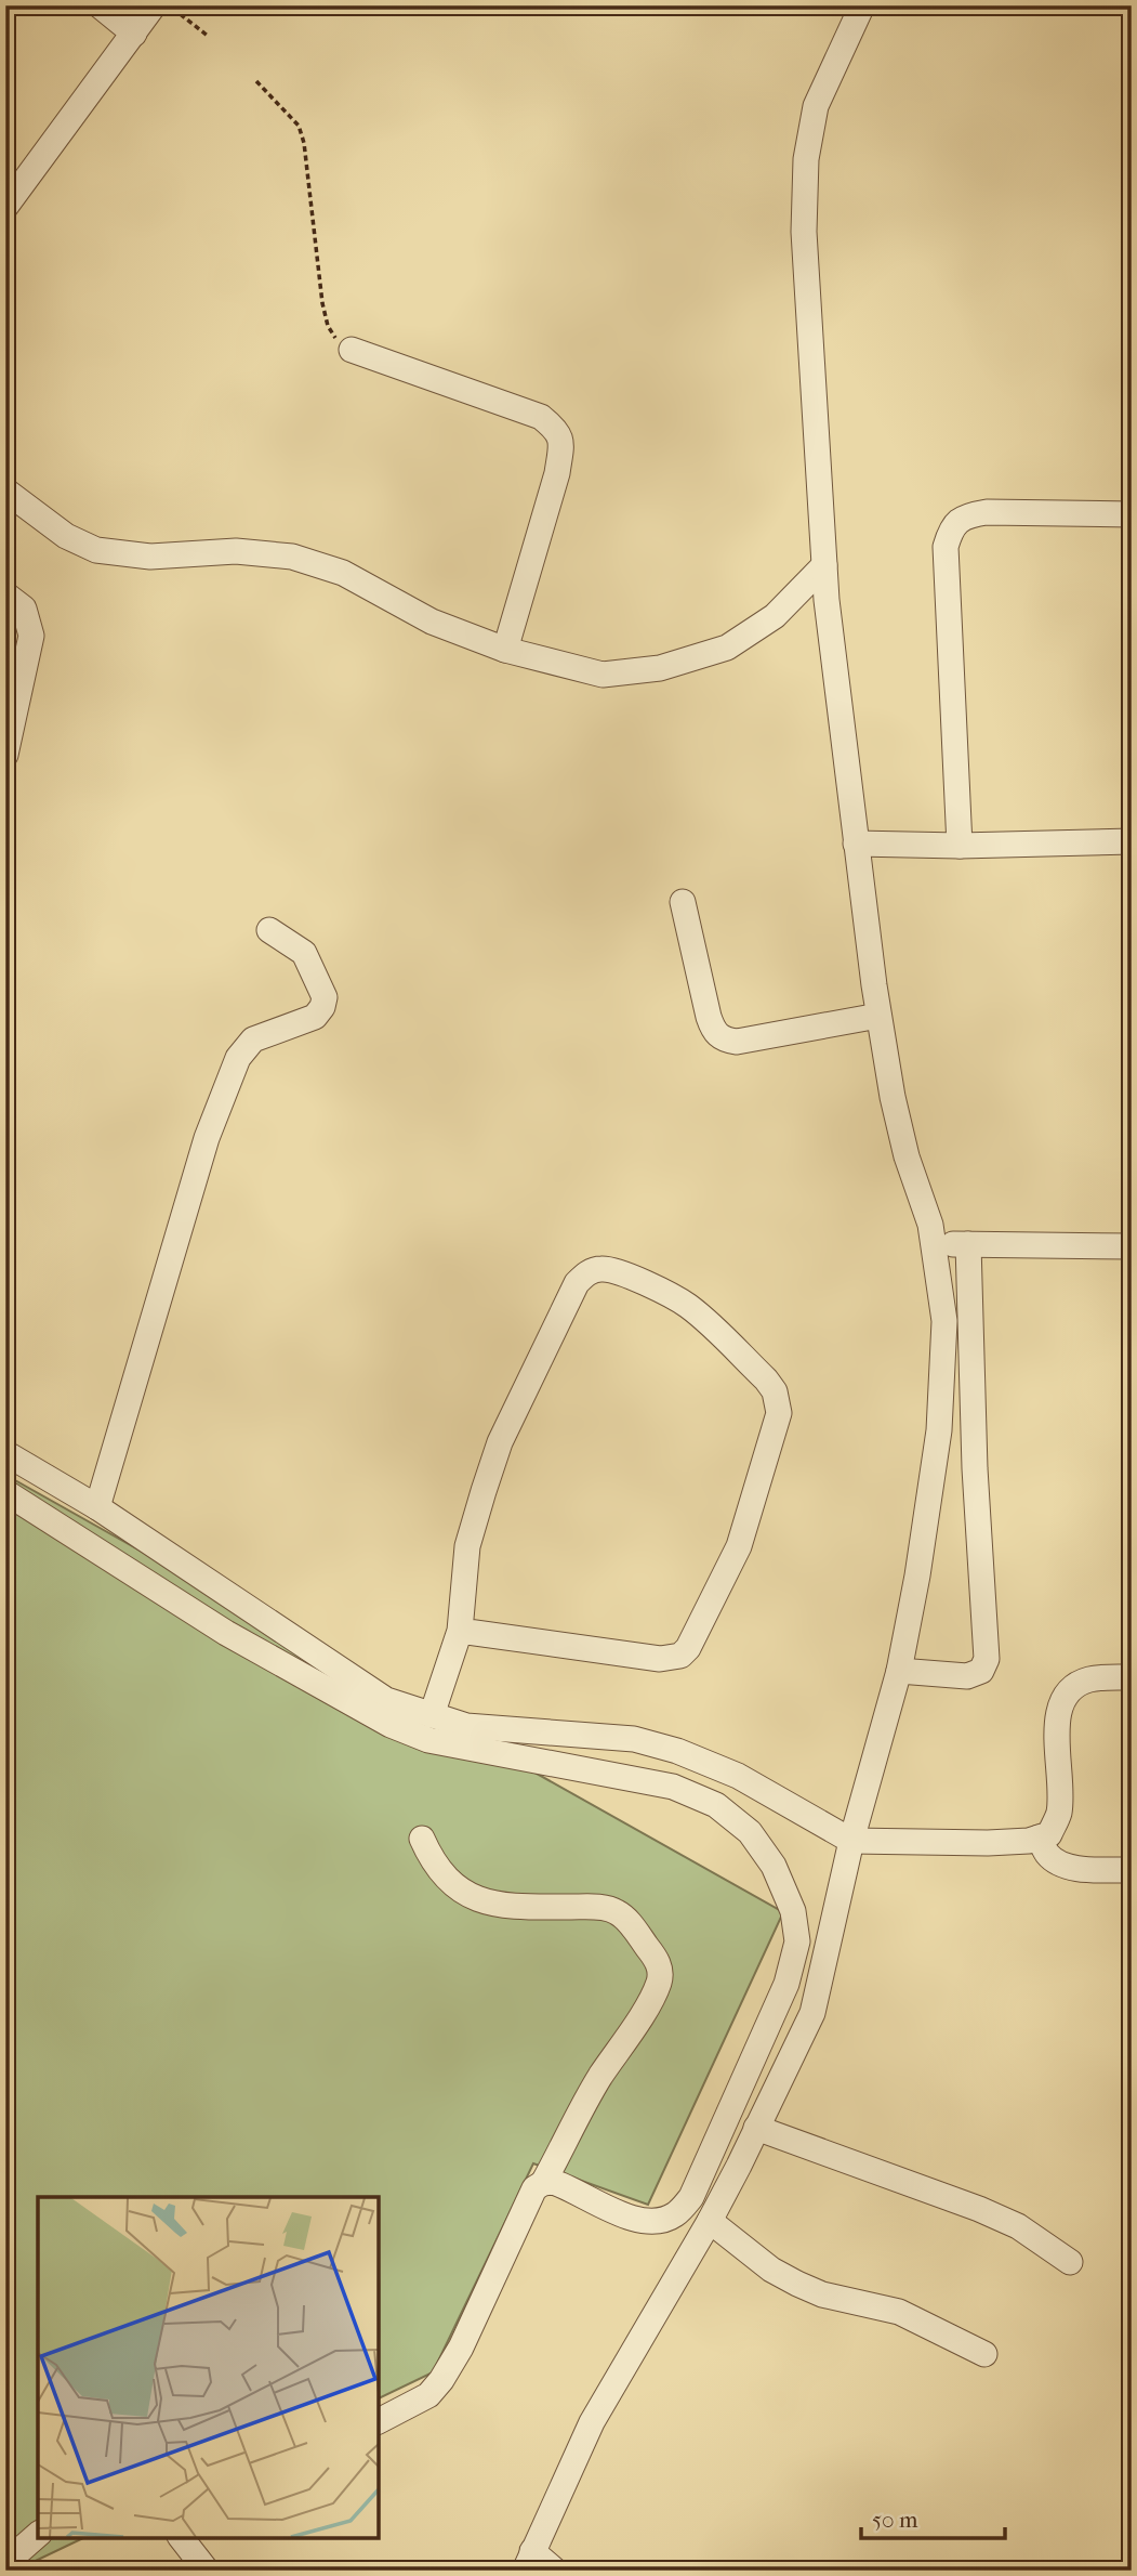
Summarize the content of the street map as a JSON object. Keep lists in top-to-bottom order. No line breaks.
{"scale_bar":"50 m"}
